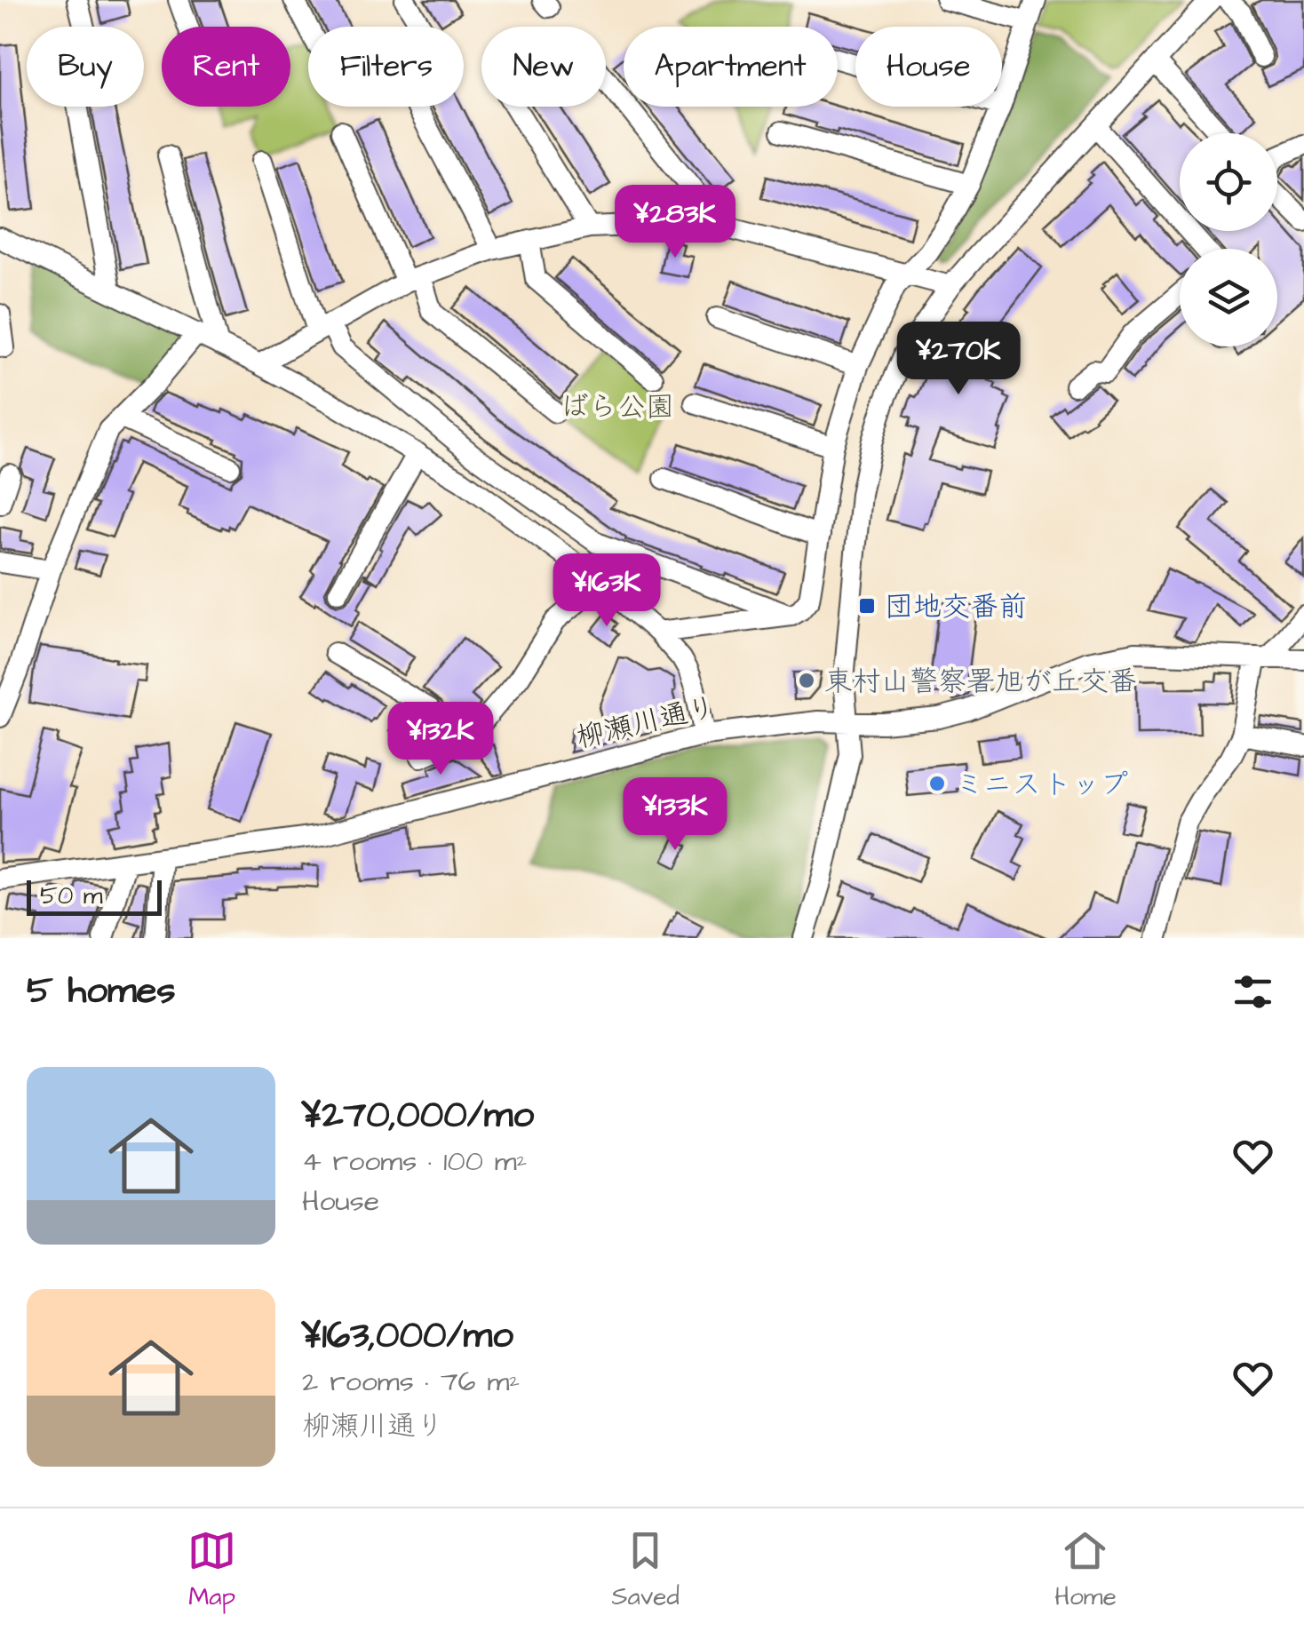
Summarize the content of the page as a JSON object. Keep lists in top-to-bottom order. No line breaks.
{"streets":{"street":["柳瀬川通り"]},"parks":["ばら公園"],"places":{"transit":["団地交番前"],"other":["東村山警察署旭が丘交番","ミニストップ"]},"scale_bar":"50 m","page":{"chip":["Buy","Rent","Filters","New","Apartment","House"],"price":["¥283K","¥270K","¥163K","¥132K","¥133K"],"scale":"50 m","heading":"5 homes","list":[{"name":"¥270,000/mo","note":"4 rooms · 100 m² · House"},{"name":"¥163,000/mo","note":"2 rooms · 76 m² · 柳瀬川通り"}],"tabs":["Map","Saved","Home"]}}
